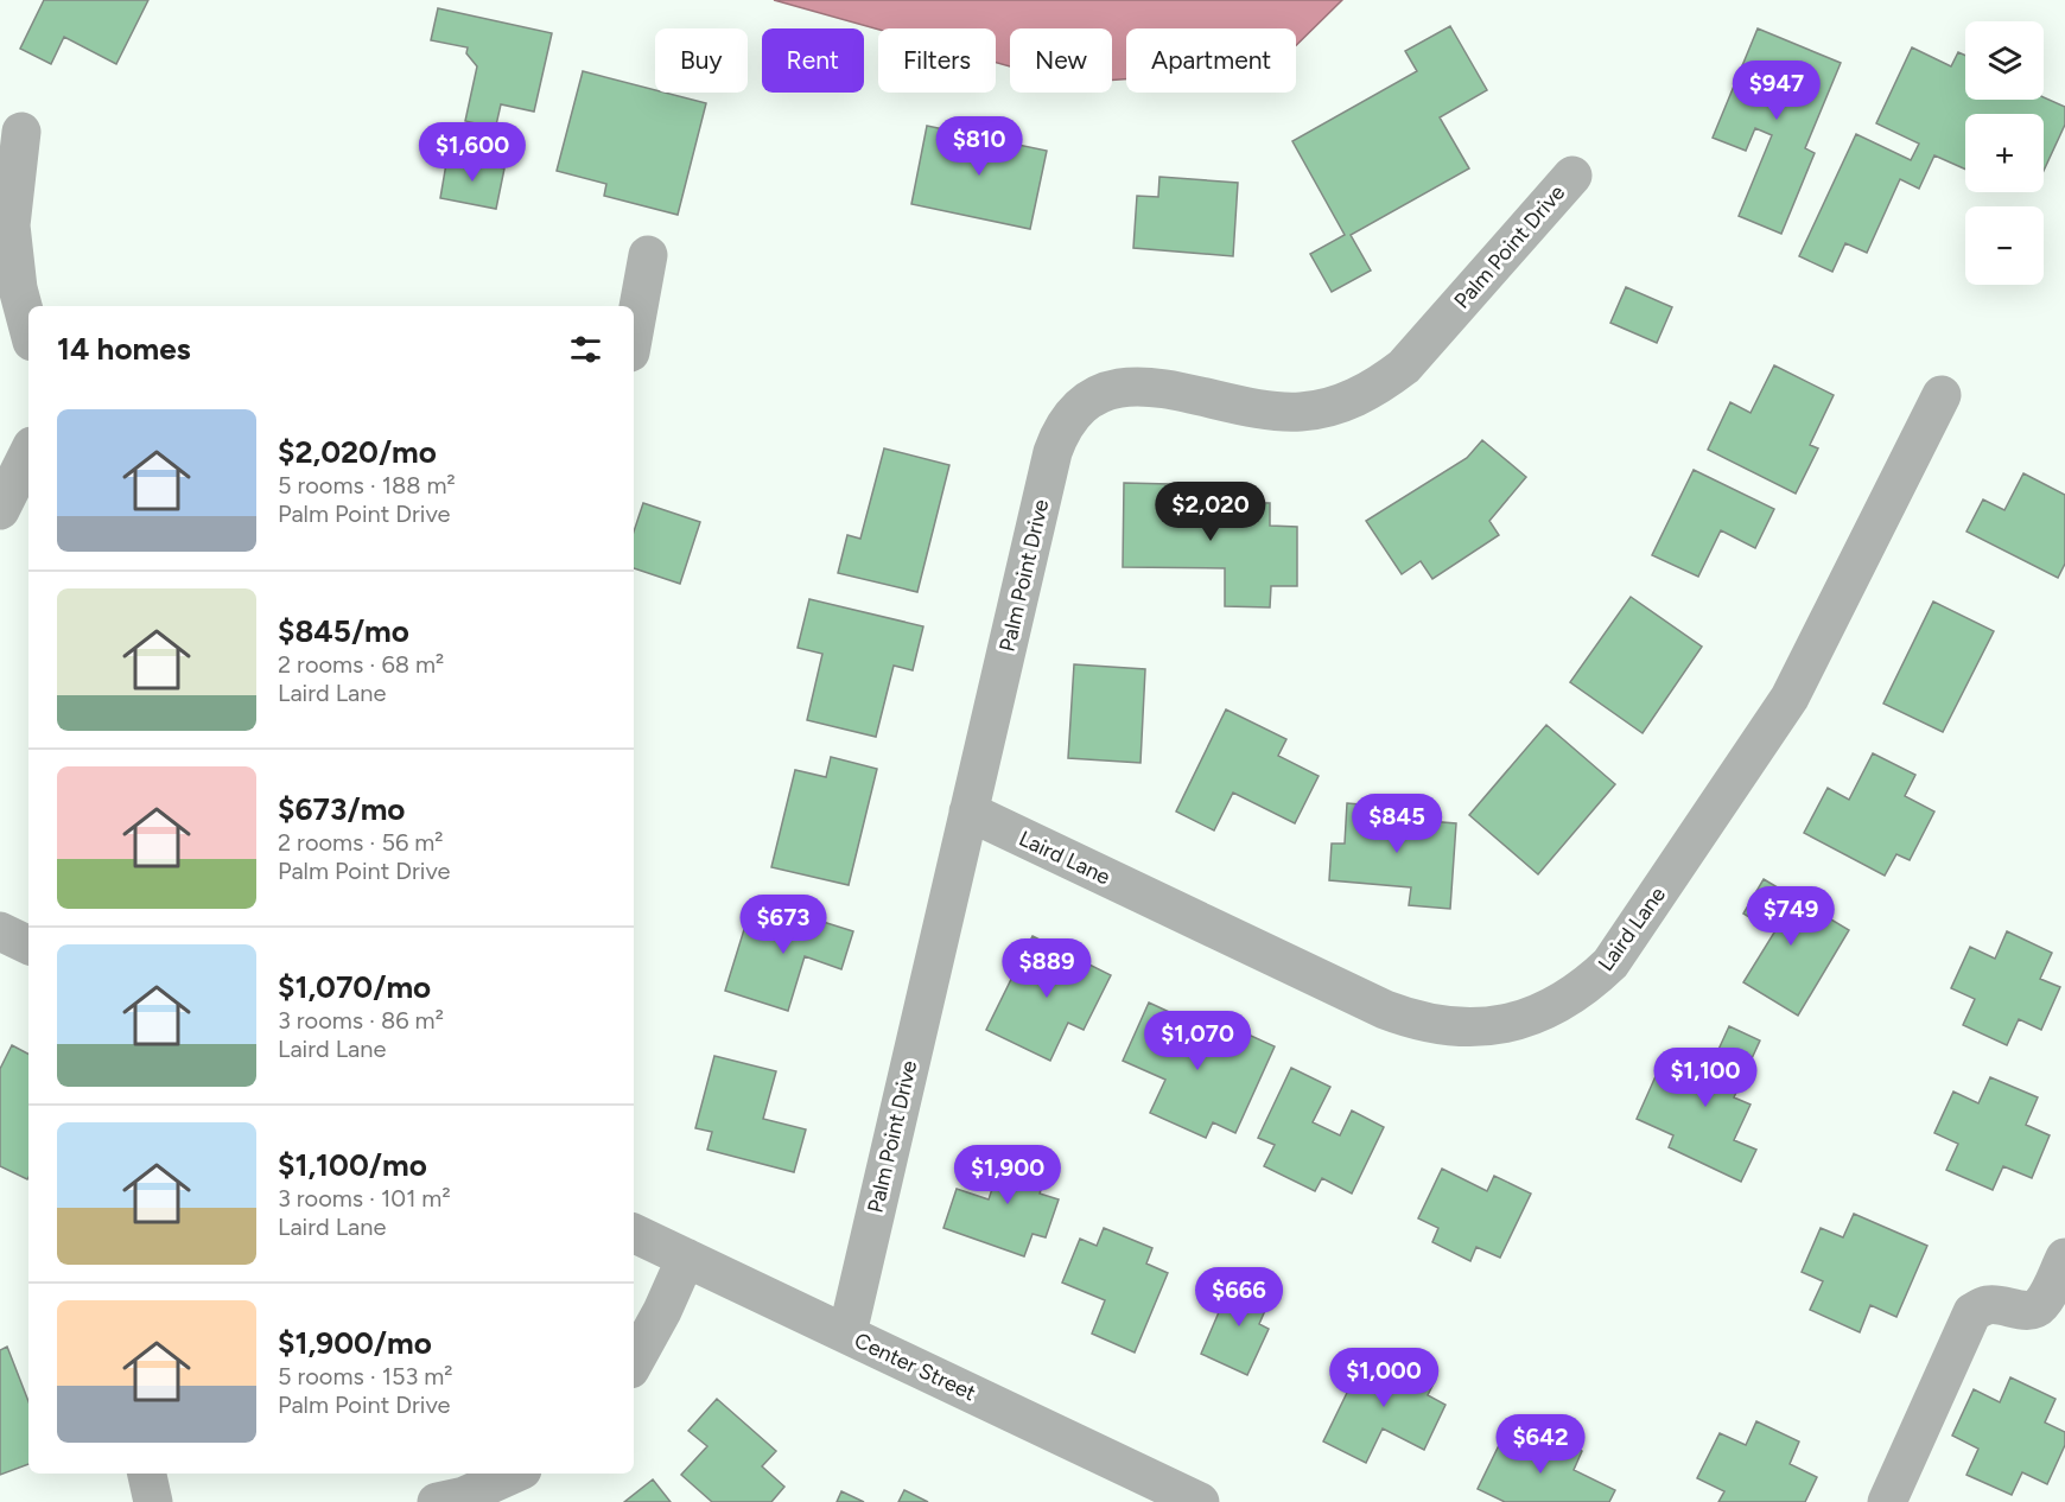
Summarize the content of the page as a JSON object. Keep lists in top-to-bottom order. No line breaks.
{"streets":{"street":["Palm Point Drive","Laird Lane","Center Street"]},"crossings":[["Palm Point Drive","Laird Lane"],["Palm Point Drive","Center Street"]],"page":{"map_buttons":["+","−"],"chip":["Buy","Rent","Filters","New","Apartment"],"price":["$947","$810","$1,600","$2,020","$845","$749","$673","$889","$1,070","$1,100","$1,900","$666","$1,000","$642"],"heading":"14 homes","list":[{"name":"$2,020/mo","note":"5 rooms · 188 m² · Palm Point Drive"},{"name":"$845/mo","note":"2 rooms · 68 m² · Laird Lane"},{"name":"$673/mo","note":"2 rooms · 56 m² · Palm Point Drive"},{"name":"$1,070/mo","note":"3 rooms · 86 m² · Laird Lane"},{"name":"$1,100/mo","note":"3 rooms · 101 m² · Laird Lane"},{"name":"$1,900/mo","note":"5 rooms · 153 m² · Palm Point Drive"}]}}
